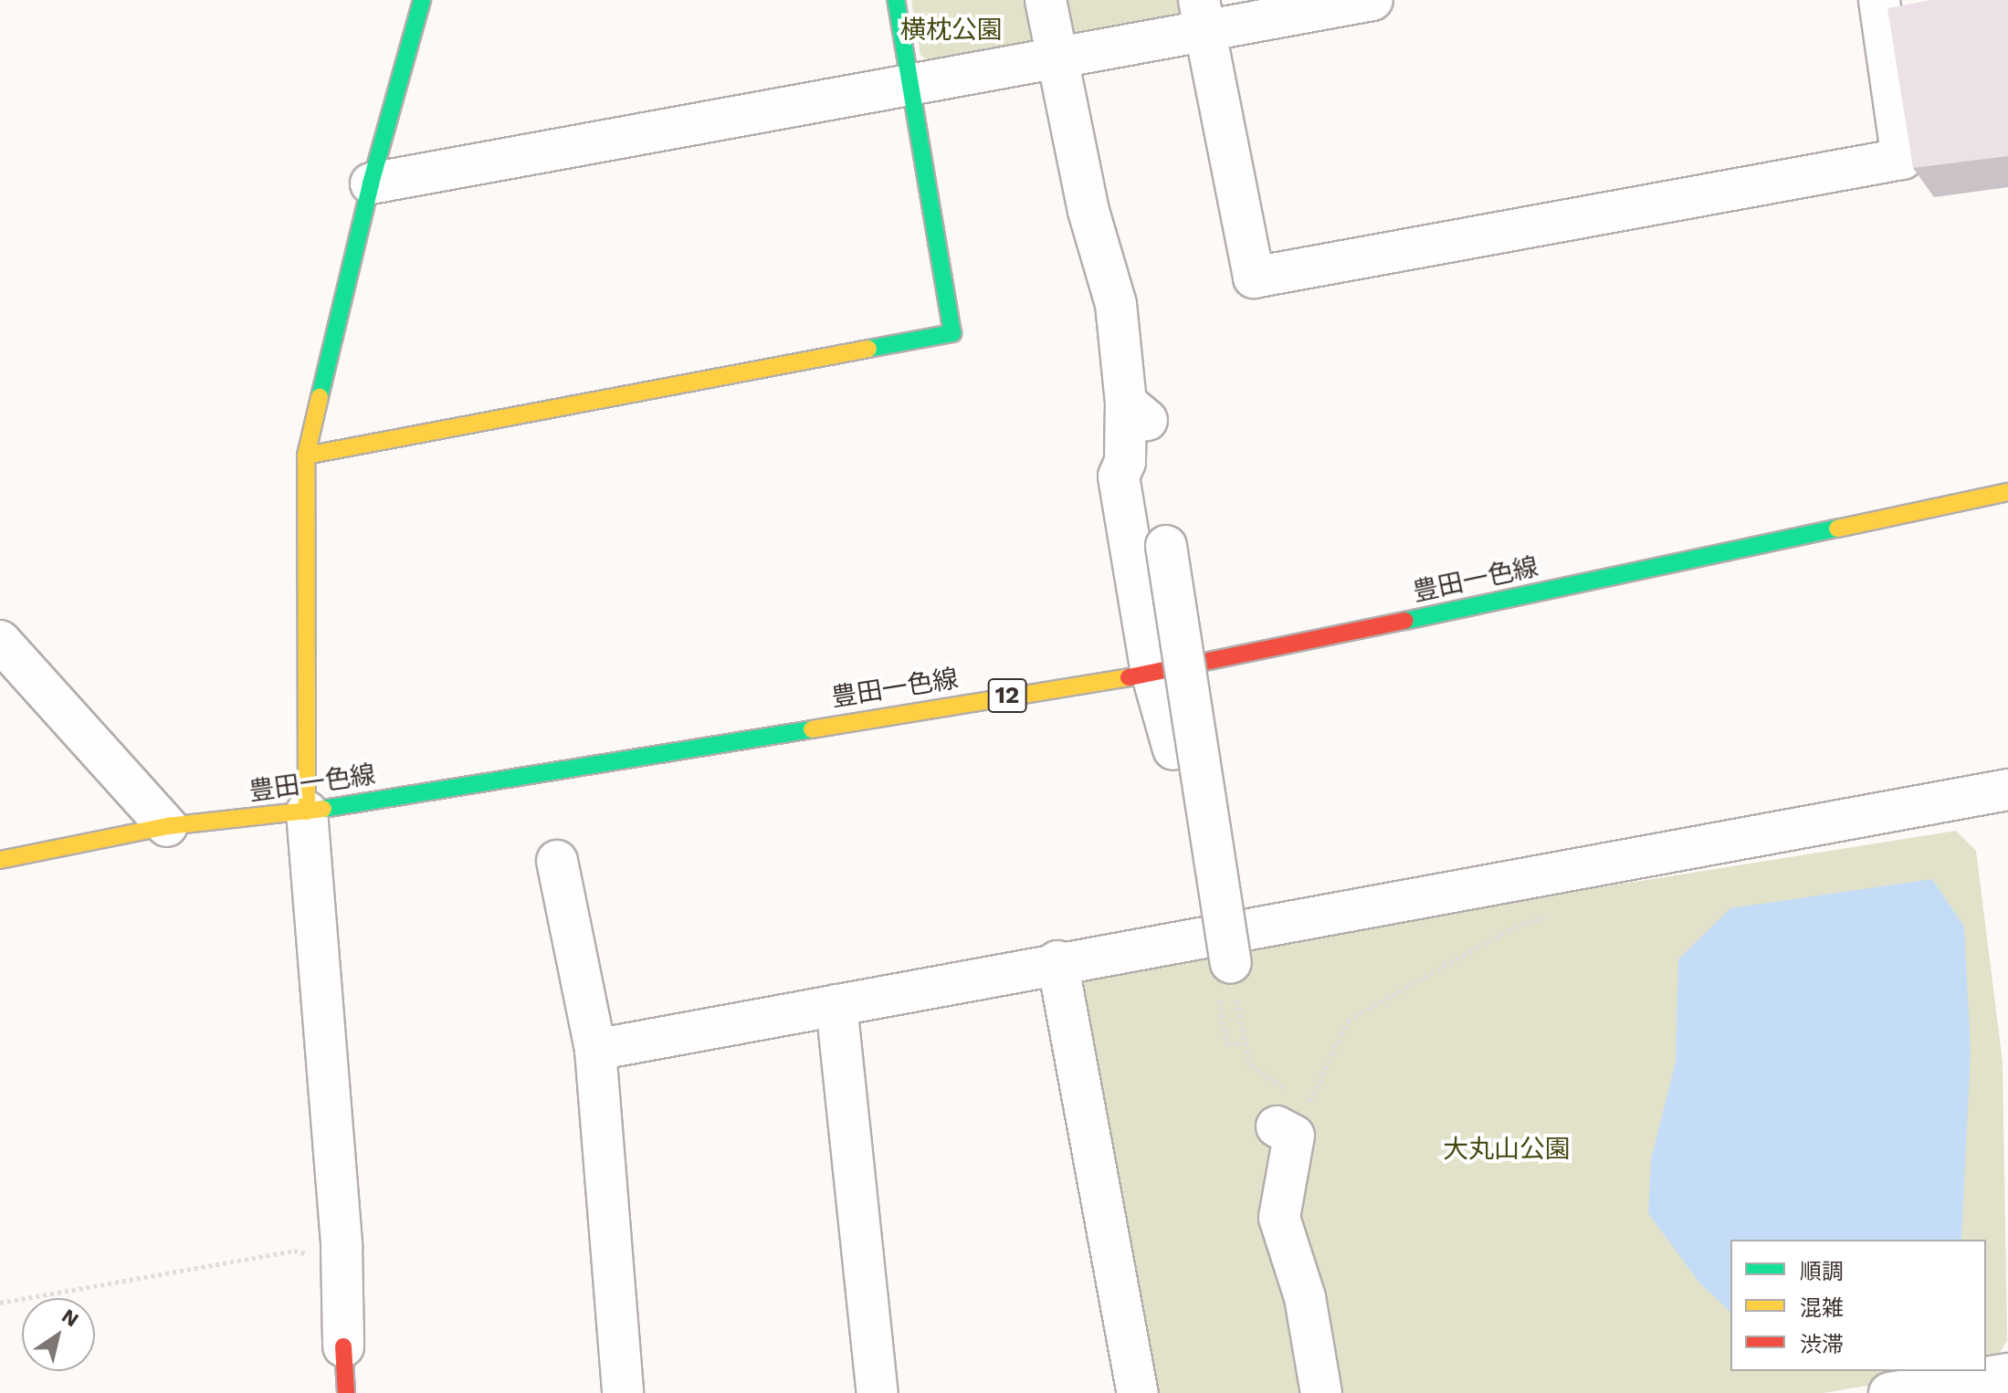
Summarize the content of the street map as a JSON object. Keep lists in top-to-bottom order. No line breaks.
{"streets":{"main road":["豊田一色線","12"]},"parks":["横枕公園","大丸山公園"],"legend":["順調","混雑","渋滞"],"north":"top right"}
